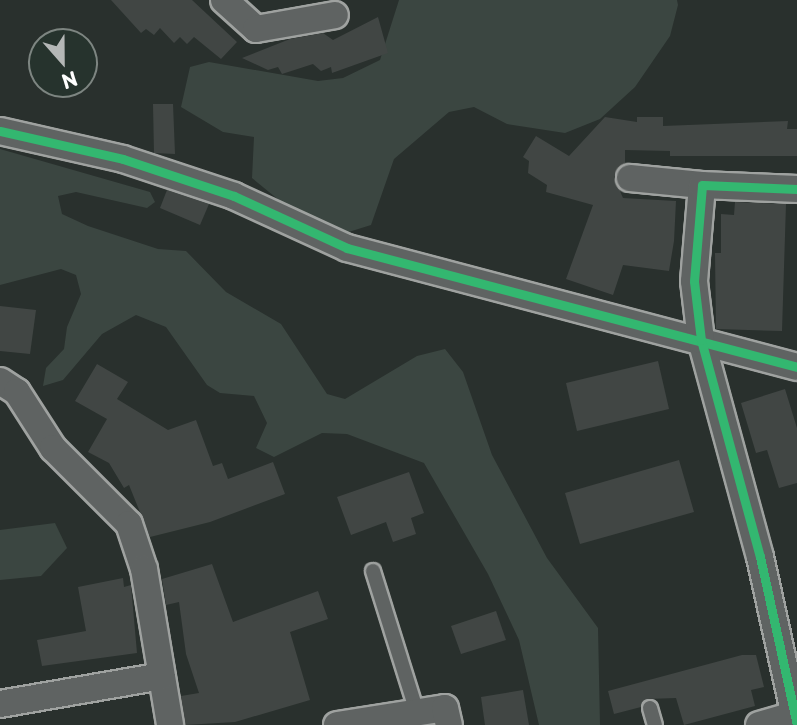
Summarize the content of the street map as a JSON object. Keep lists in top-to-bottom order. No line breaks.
{"north":"bottom"}
